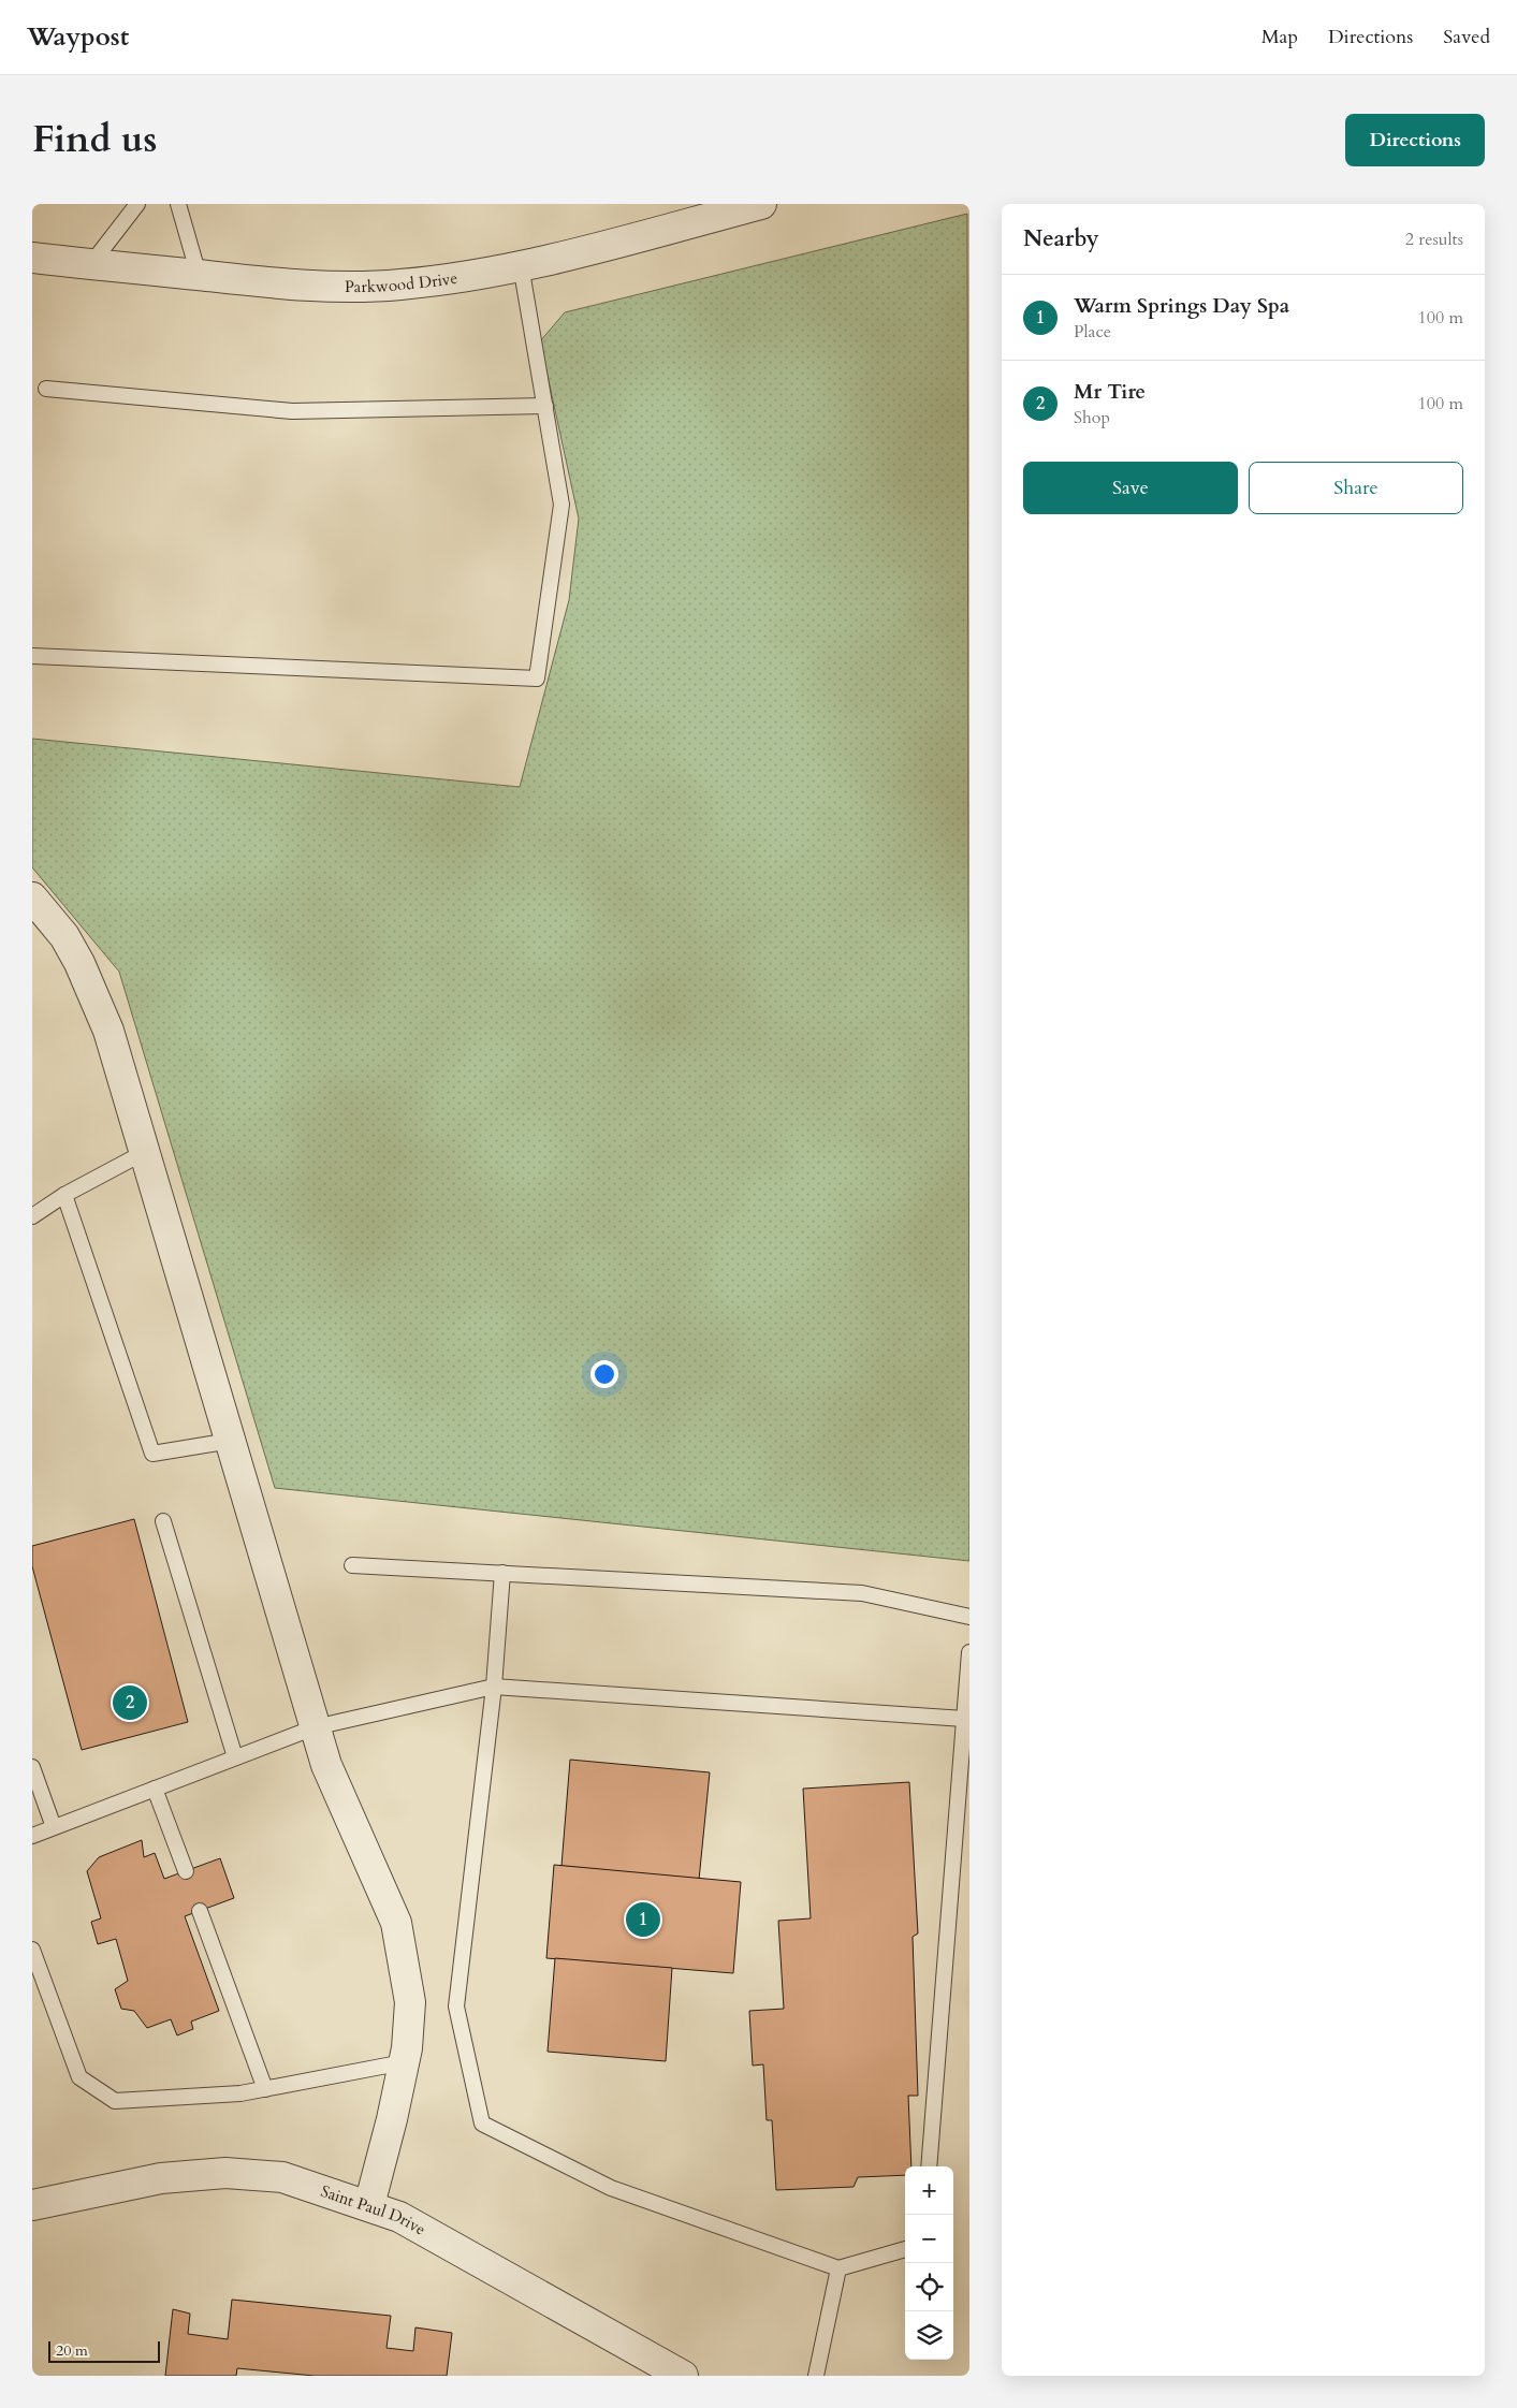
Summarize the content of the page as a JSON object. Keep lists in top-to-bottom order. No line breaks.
{"streets":{"street":["Parkwood Drive","Saint Paul Drive"]},"scale_bar":"20 m","page":{"header":"Waypost","nav":["Map","Directions","Saved"],"title":"Find us","buttons":["Directions",["Save","Share"]],"heading":["Nearby","2 results"],"list":[{"mark":"1","name":"Warm Springs Day Spa","note":"Place","value":"100 m"},{"mark":"2","name":"Mr Tire","note":"Shop","value":"100 m"}],"pins":["2","1"],"map_buttons":["+","−"],"scale":"20 m"}}
